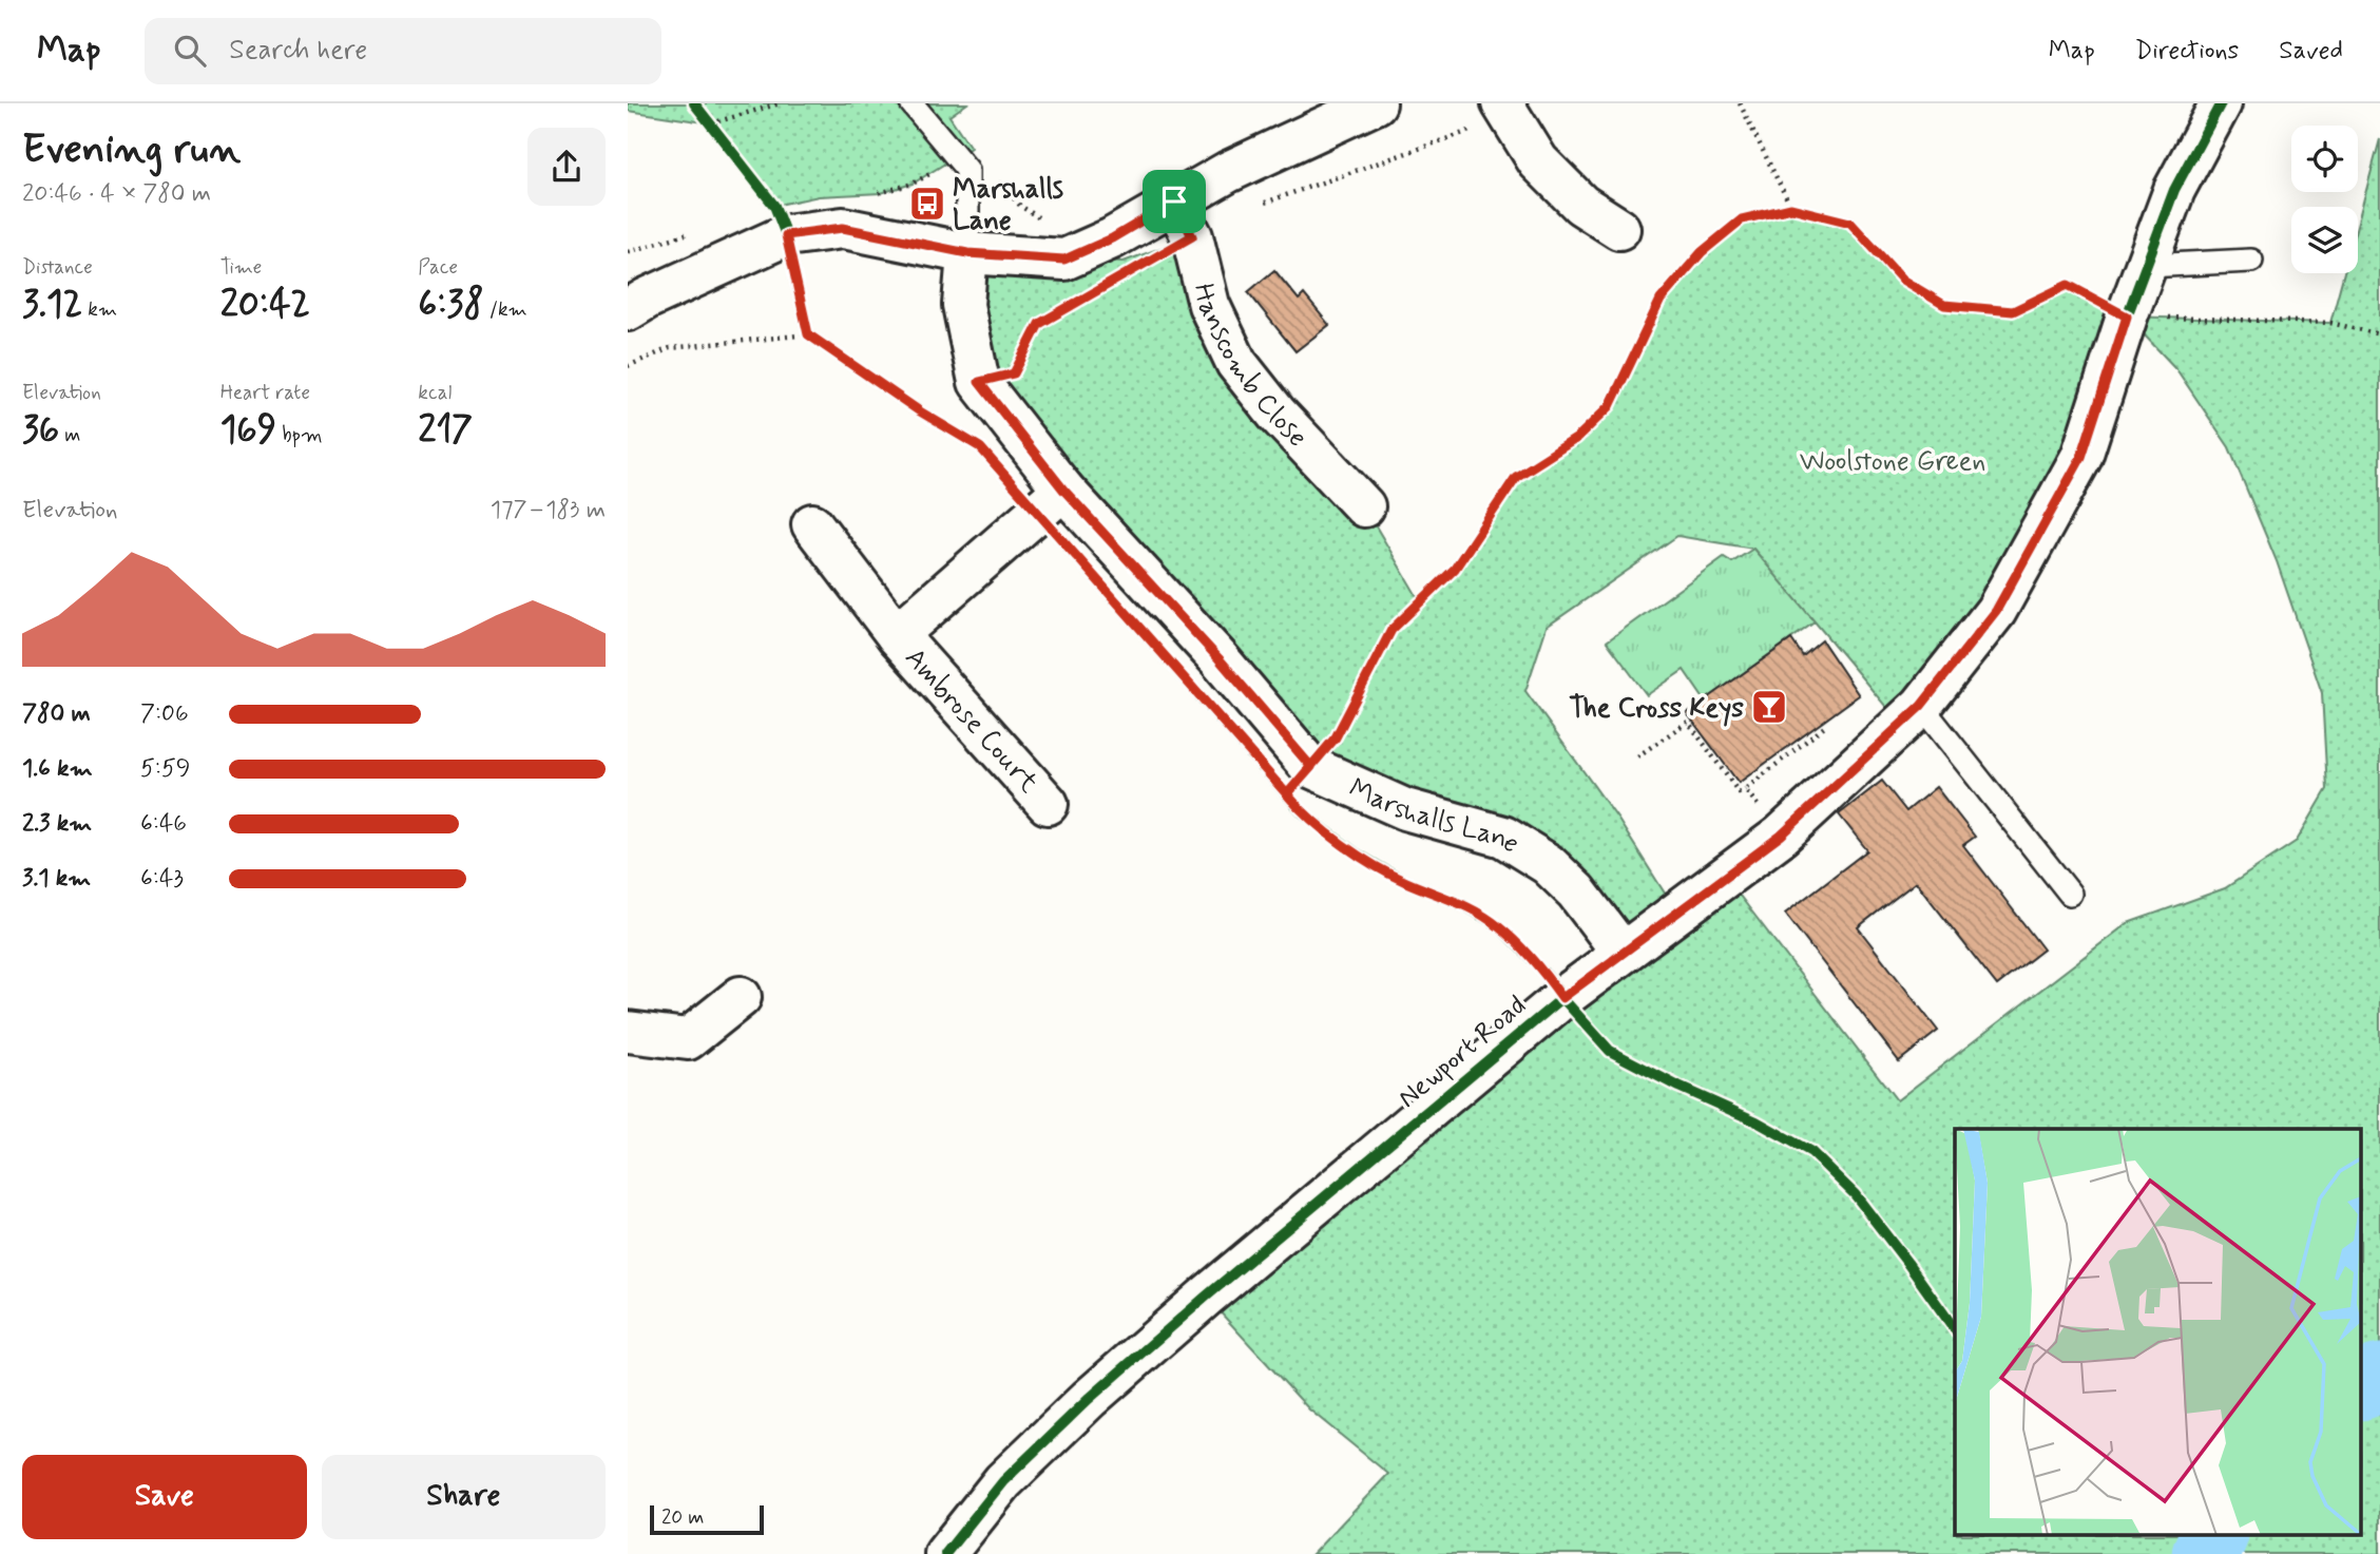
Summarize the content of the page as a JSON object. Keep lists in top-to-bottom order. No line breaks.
{"streets":{"street":["Hanscomb Close","Ambrose Court","Marshalls Lane","Newport Road"]},"crossings":[["Ambrose Court","Marshalls Lane"],["Marshalls Lane","Newport Road"]],"parks":["Woolstone Green"],"places":{"bus stop":["Marshalls Lane"],"bar":["The Cross Keys"]},"scale_bar":"20 m","page":{"header":"Map","search":"Search here","nav":["Map","Directions","Saved"],"heading":["Evening run","20:46 · 4 × 780 m"],"stats":[["Distance","3.12 km"],["Time","20:42"],["Pace","6:38 /km"],["Elevation","36 m"],["Heart rate","169 bpm"],["kcal","217"]],"chart":["Elevation","177–183 m"],"list":[{"name":"780 m","note":"7:06"},{"name":"1.6 km","note":"5:59"},{"name":"2.3 km","note":"6:46"},{"name":"3.1 km","note":"6:43"}],"buttons":["Save","Share"],"scale":"20 m"}}
